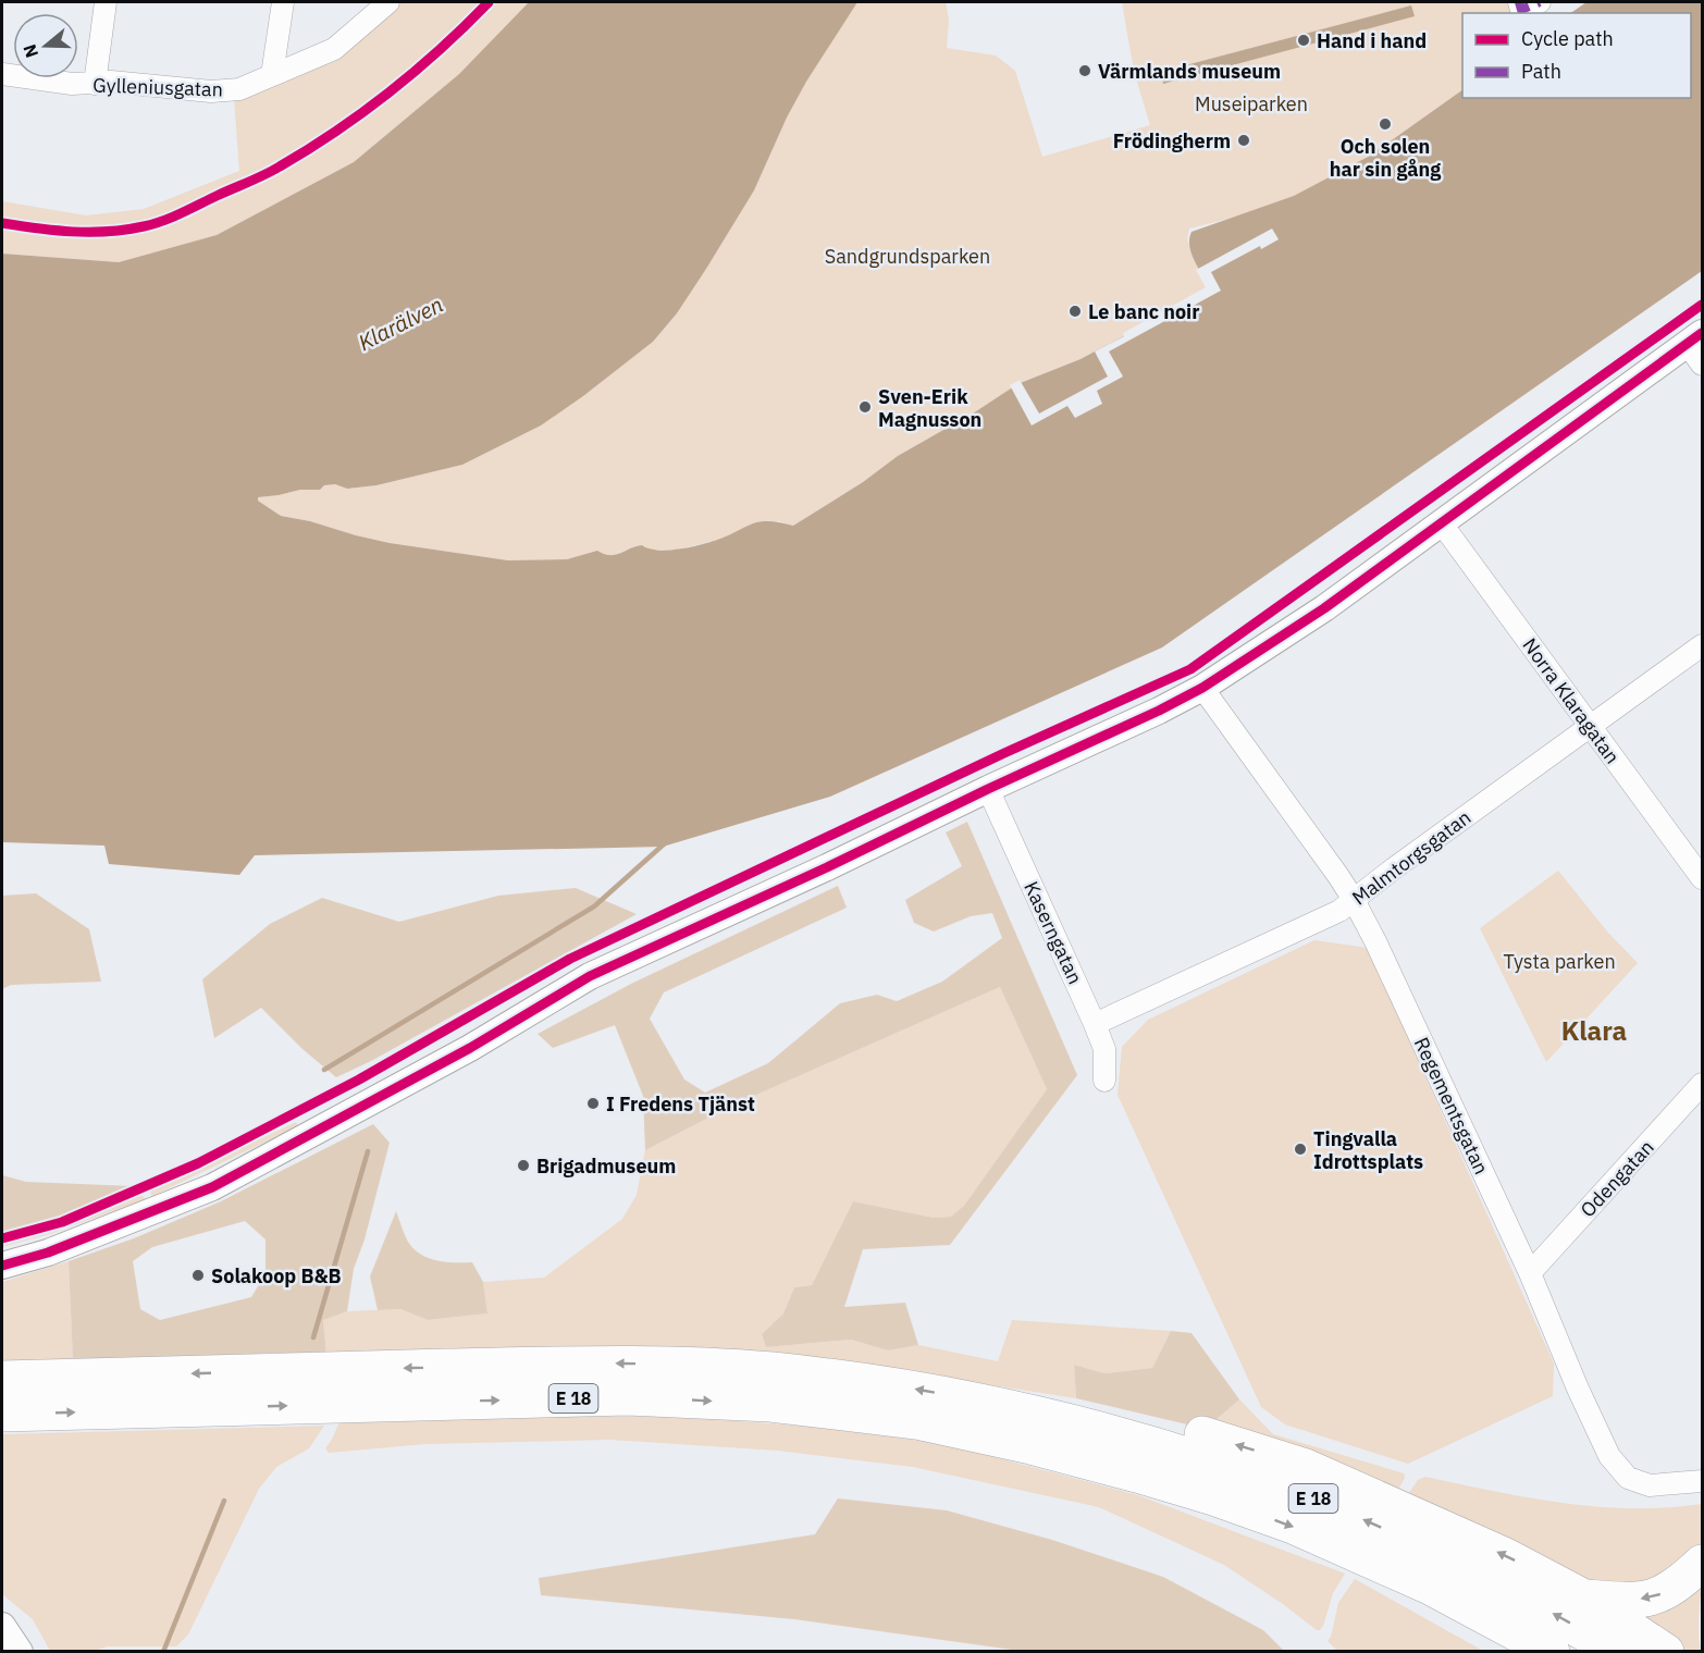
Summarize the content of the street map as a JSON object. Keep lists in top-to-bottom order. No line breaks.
{"streets":{"highway":["E 18"],"street":["Gylleniusgatan","Norra Klaragatan","Malmtorgsgatan","Kaserngatan","Regementsgatan","Odengatan"]},"crossings":[["Norra Klaragatan","Malmtorgsgatan"],["Malmtorgsgatan","Kaserngatan"],["Malmtorgsgatan","Regementsgatan"],["Regementsgatan","Odengatan"]],"districts":["Klara"],"water":["Klarälven"],"parks":["Museiparken","Sandgrundsparken","Tysta parken"],"places":["Hand i hand","Värmlands museum","Och solen har sin gång","Frödingherm","Le banc noir","Sven-Erik Magnusson","I Fredens Tjänst","Tingvalla Idrottsplats","Brigadmuseum","Solakoop B&B"],"legend":["Cycle path","Path"],"north":"left"}
